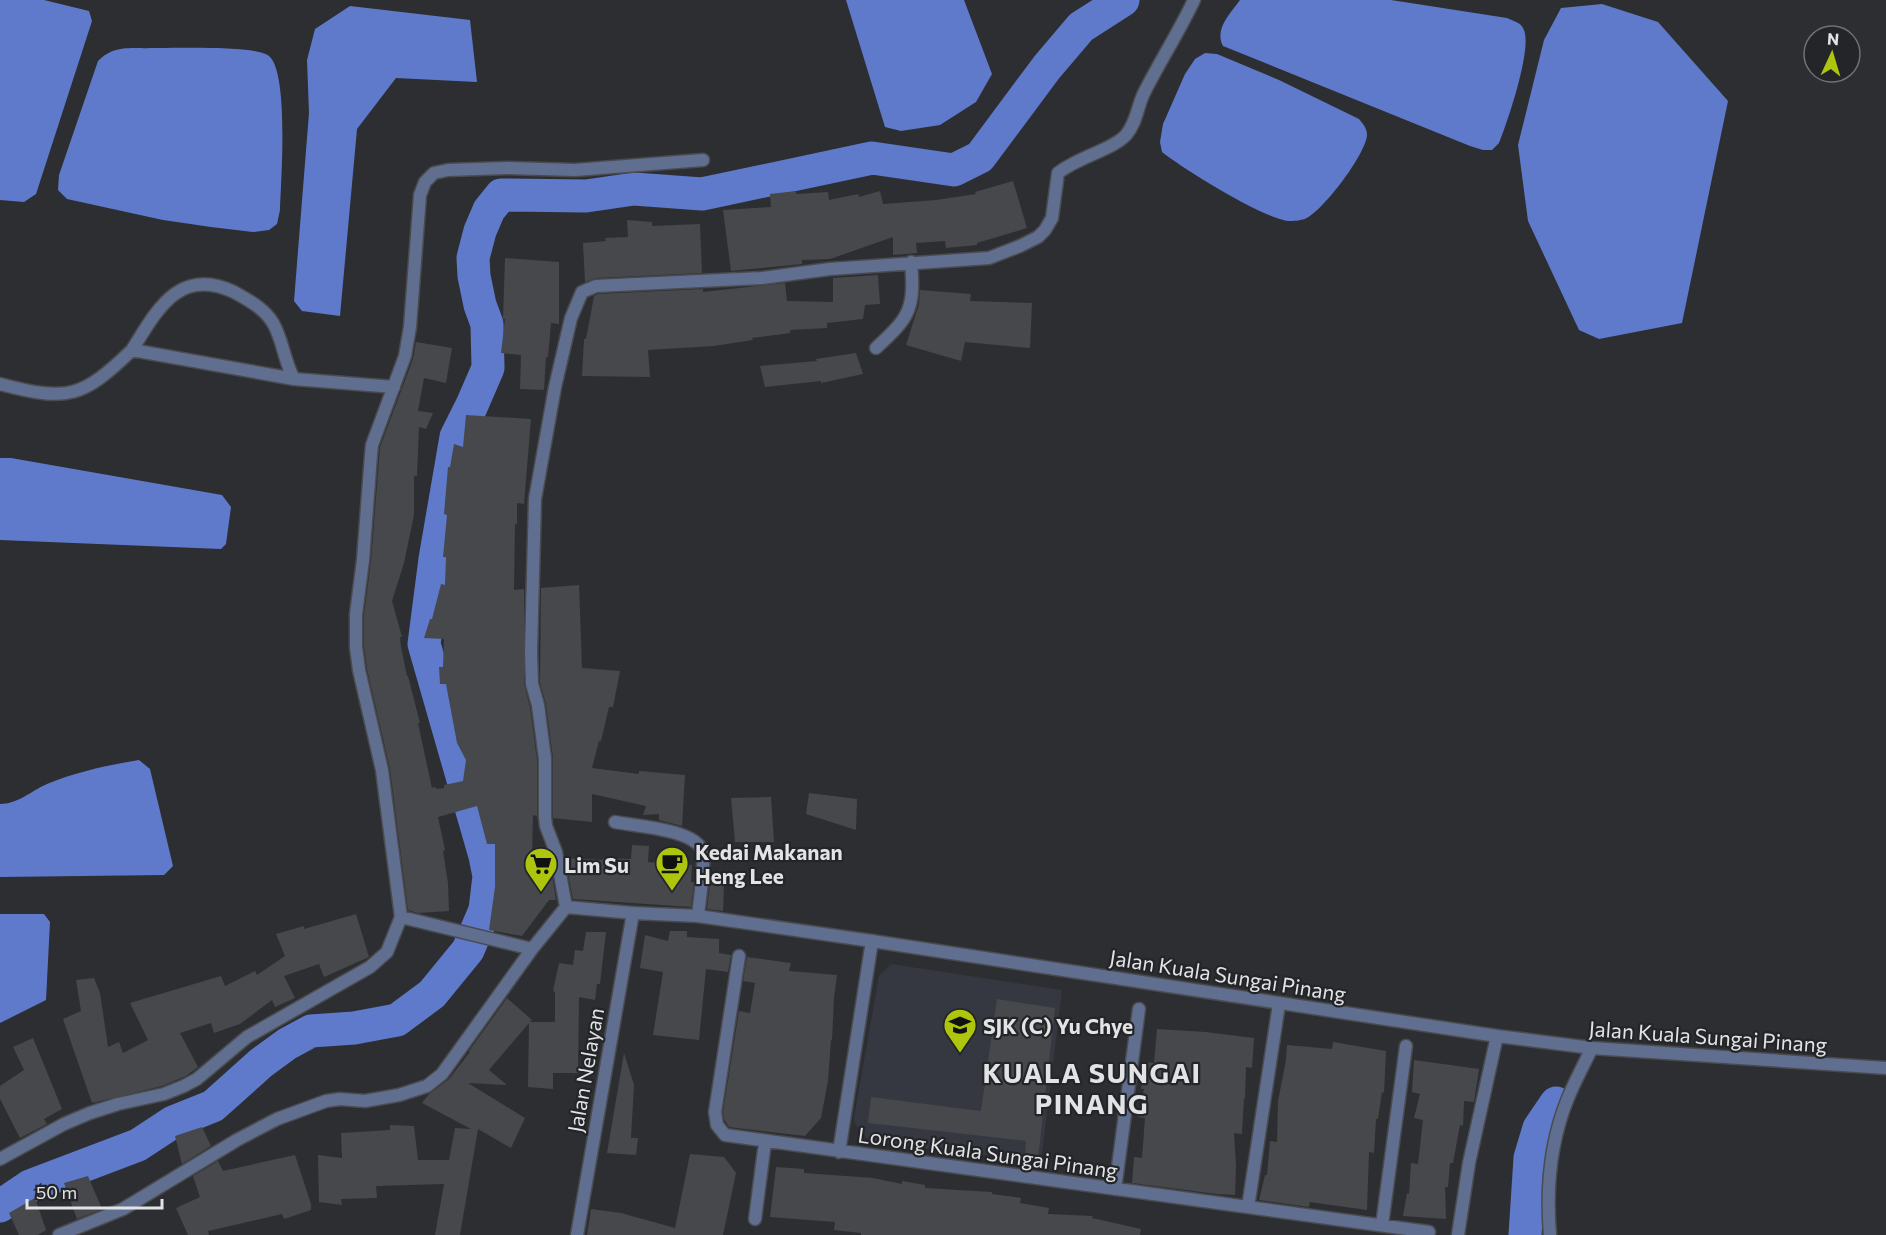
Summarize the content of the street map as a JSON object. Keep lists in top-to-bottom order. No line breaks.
{"streets":{"street":["Jalan Kuala Sungai Pinang","Jalan Nelayan","Lorong Kuala Sungai Pinang"]},"crossings":[["Jalan Kuala Sungai Pinang","Jalan Nelayan"]],"districts":["KUALA SUNGAI PINANG"],"places":{"cafe":["Kedai Makanan Heng Lee"],"supermarket":["Lim Su"],"school or university":["SJK (C) Yu Chye"]},"scale_bar":"50 m","north":"top"}
